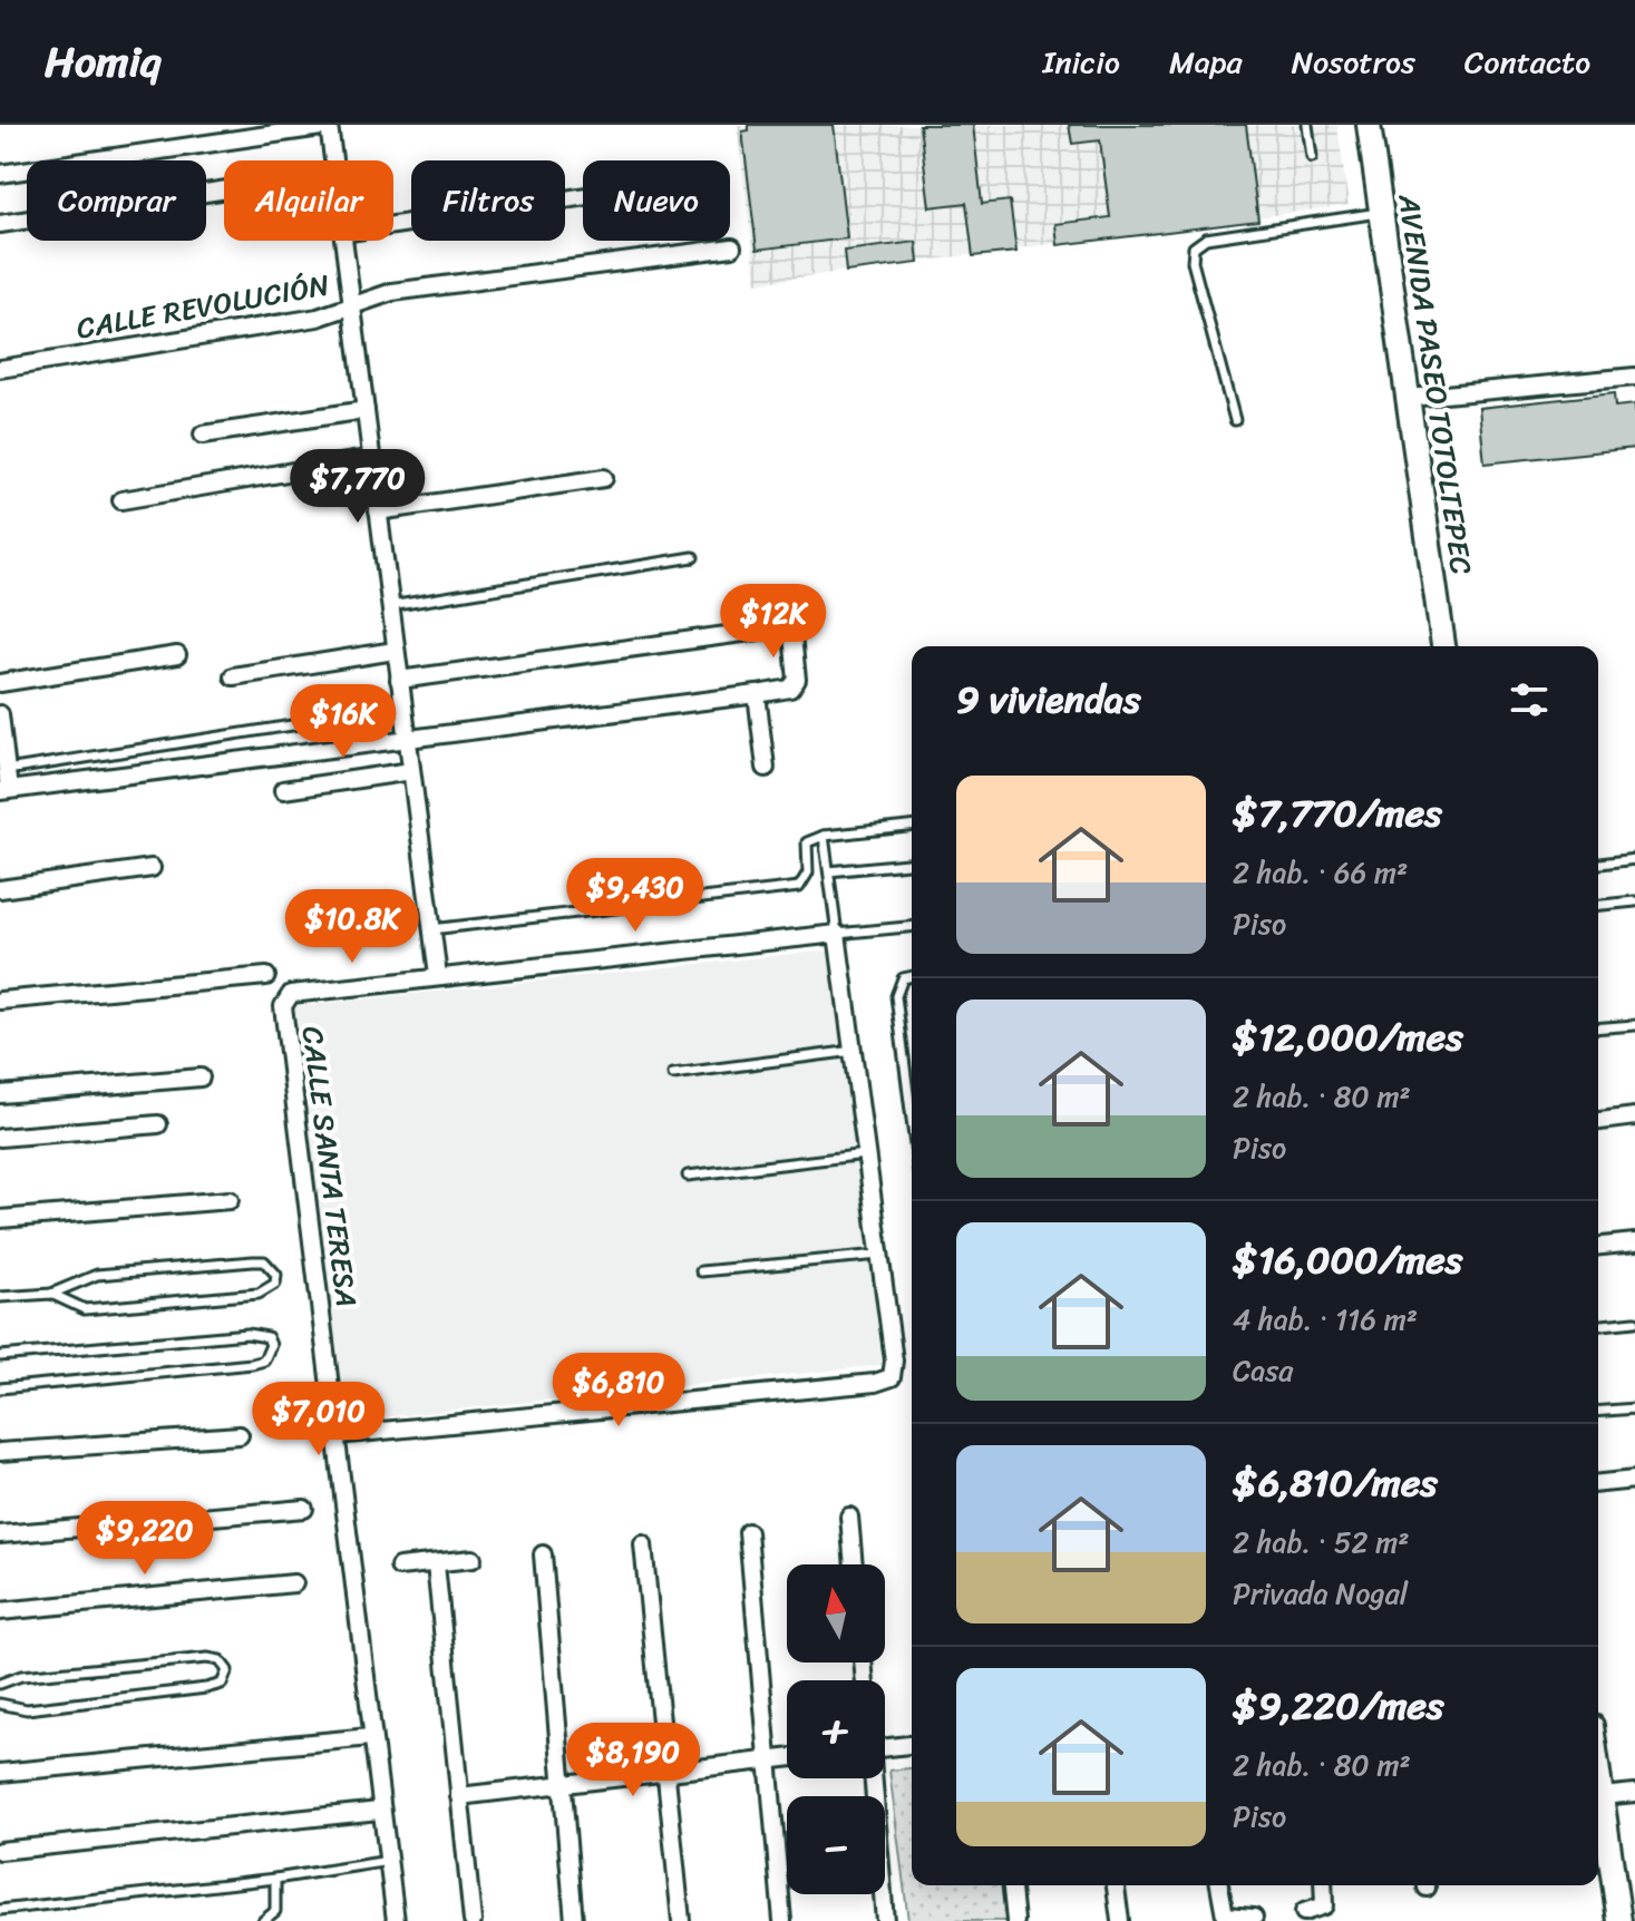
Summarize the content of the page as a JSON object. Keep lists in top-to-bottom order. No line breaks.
{"streets":{"main road":["AVENIDA PASEO TOTOLTEPEC"],"street":["CALLE REVOLUCIÓN","CALLE SANTA TERESA"]},"north":"top","page":{"header":"Homiq","nav":["Inicio","Mapa","Nosotros","Contacto"],"chip":["Comprar","Alquilar","Filtros","Nuevo"],"price":["$7,770","$12K","$16K","$9,430","$10.8K","$6,810","$7,010","$9,220","$8,190"],"heading":"9 viviendas","list":[{"name":"$7,770/mes","note":"2 hab. · 66 m² · Piso"},{"name":"$12,000/mes","note":"2 hab. · 80 m² · Piso"},{"name":"$16,000/mes","note":"4 hab. · 116 m² · Casa"},{"name":"$6,810/mes","note":"2 hab. · 52 m² · Privada Nogal"},{"name":"$9,220/mes","note":"2 hab. · 80 m² · Piso"}],"map_buttons":["+","−"]}}
